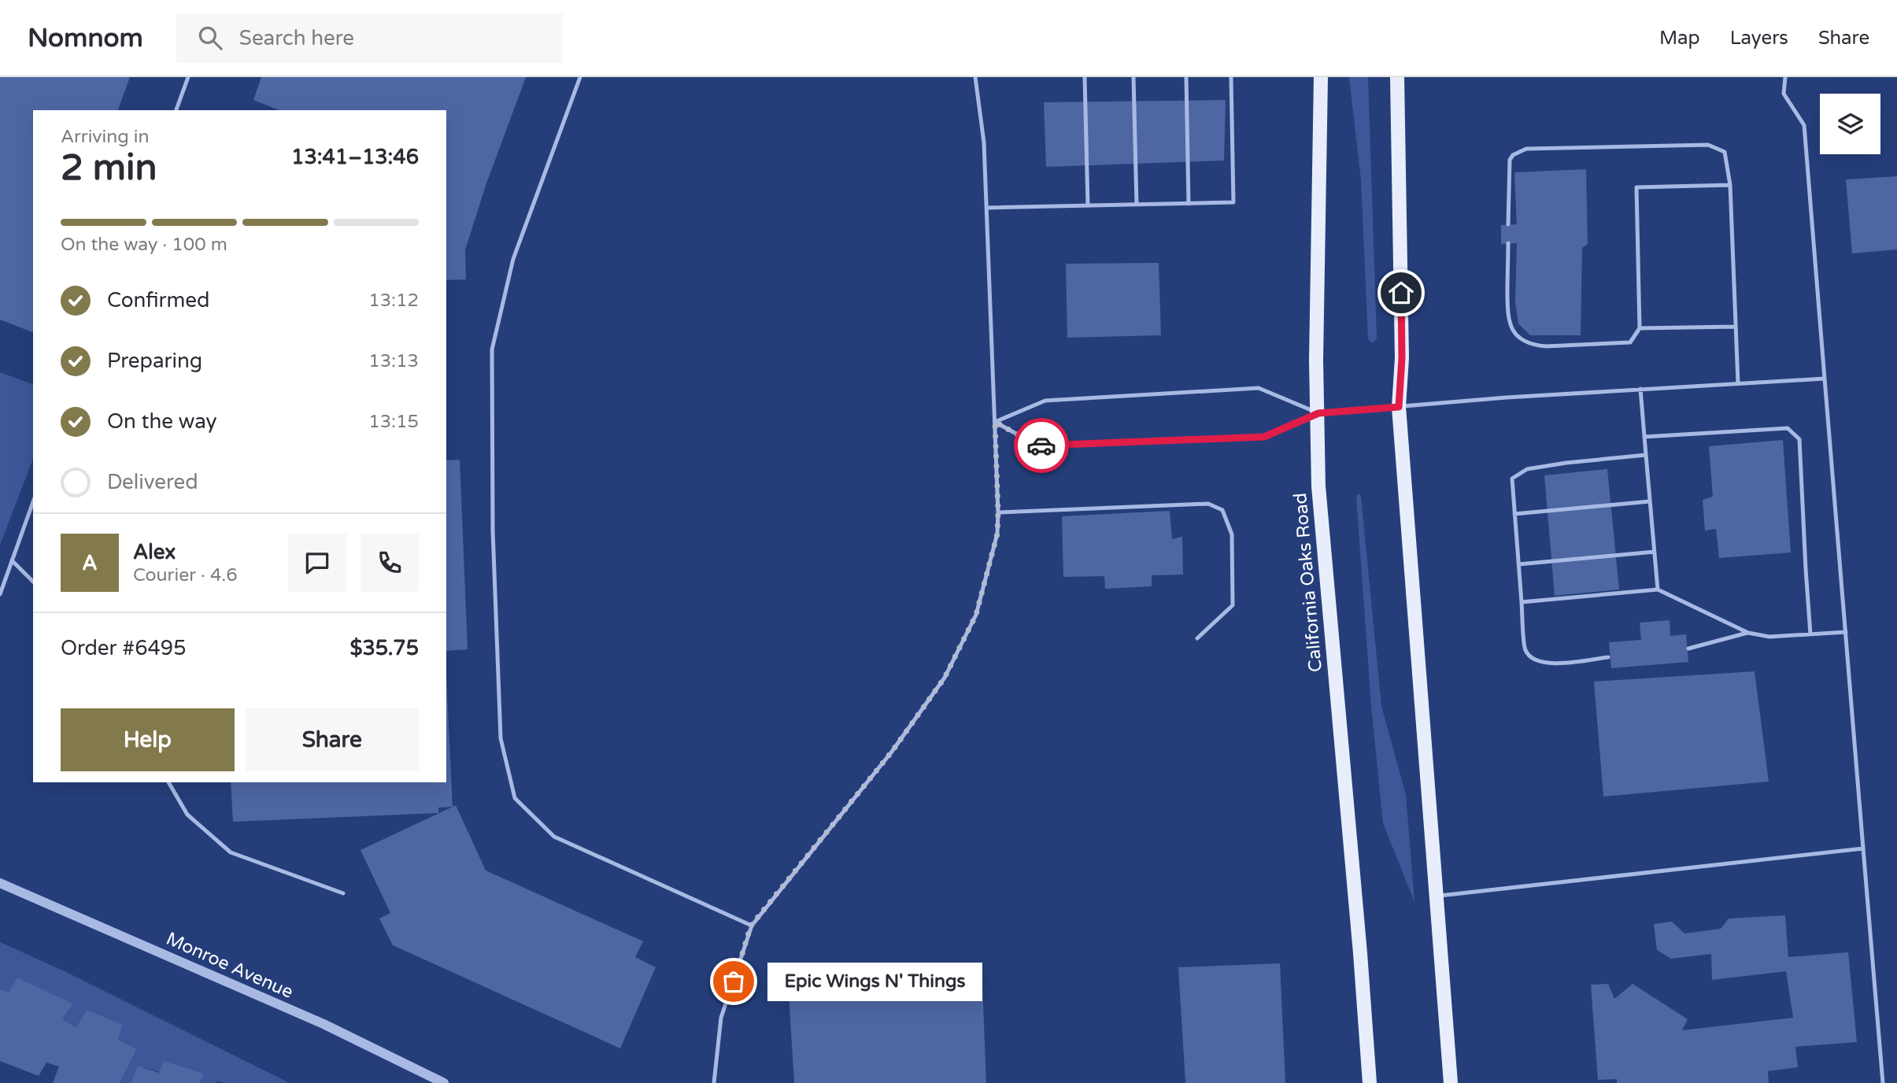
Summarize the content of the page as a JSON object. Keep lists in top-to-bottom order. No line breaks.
{"streets":{"main road":["California Oaks Road"],"street":["Monroe Avenue"]},"places":["Epic Wings N' Things"],"page":{"header":"Nomnom","search":"Search here","nav":["Map","Layers","Share"],"heading":["2 min","Arriving in","13:41–13:46"],"panel":["Alex","Courier · 4.6","Order #6495","$35.75"],"bar":"On the way · 100 m","list":[["Confirmed","13:12"],["Preparing","13:13"],["On the way","13:15"],"Delivered"],"round":"A","buttons":["Help","Share"],"bubble":"Epic Wings N' Things"}}
